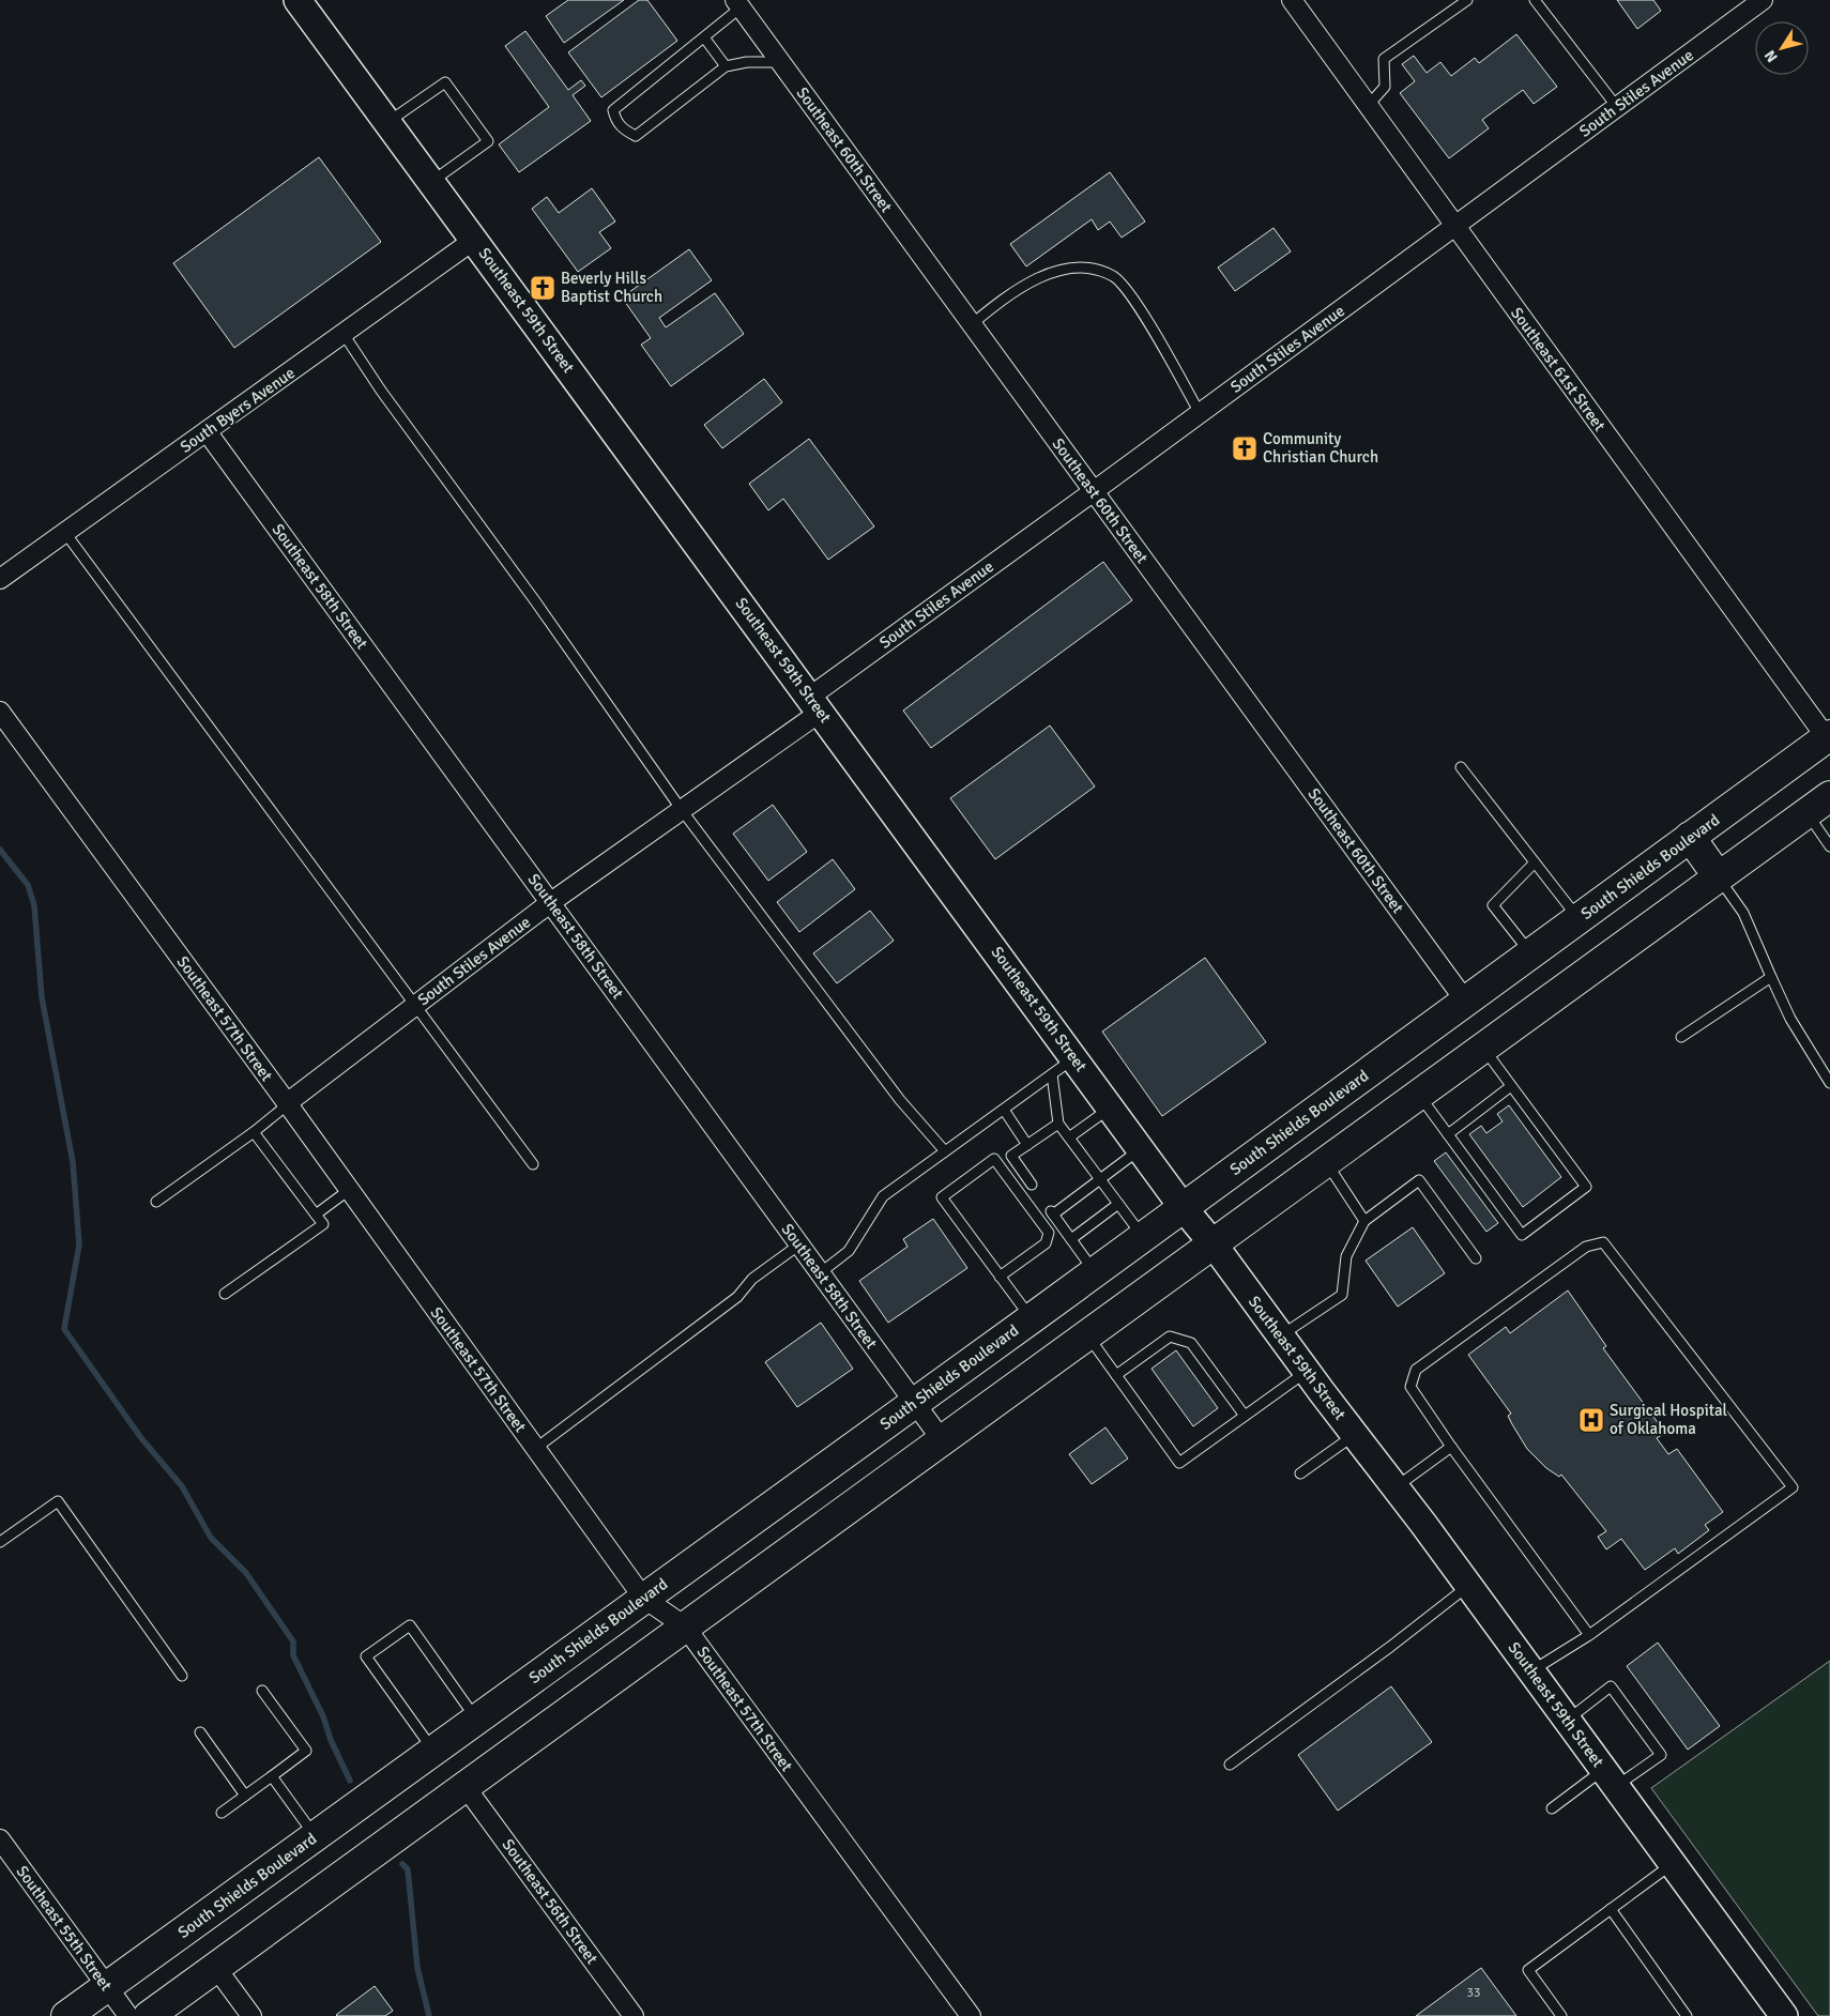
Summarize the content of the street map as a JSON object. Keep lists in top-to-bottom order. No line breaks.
{"streets":{"main road":["Southeast 59th Street","South Shields Boulevard"],"street":["South Stiles Avenue","Southeast 60th Street","Southeast 61st Street","South Byers Avenue","Southeast 58th Street","Southeast 57th Street","Southeast 56th Street","Southeast 55th Street"]},"crossings":[["South Stiles Avenue","Southeast 60th Street"],["South Stiles Avenue","Southeast 59th Street"],["South Stiles Avenue","Southeast 61st Street"],["South Stiles Avenue","Southeast 58th Street"],["South Stiles Avenue","Southeast 57th Street"],["Southeast 60th Street","South Shields Boulevard"],["Southeast 59th Street","South Byers Avenue"],["Southeast 59th Street","South Shields Boulevard"],["Southeast 61st Street","South Shields Boulevard"],["South Byers Avenue","Southeast 58th Street"],["Southeast 58th Street","South Shields Boulevard"],["South Shields Boulevard","Southeast 57th Street"],["South Shields Boulevard","Southeast 55th Street"]],"places":{"church":["Beverly Hills Baptist Church","Community Christian Church"],"hospital":["Surgical Hospital of Oklahoma"]},"house_numbers":["33"],"north":"bottom left"}
